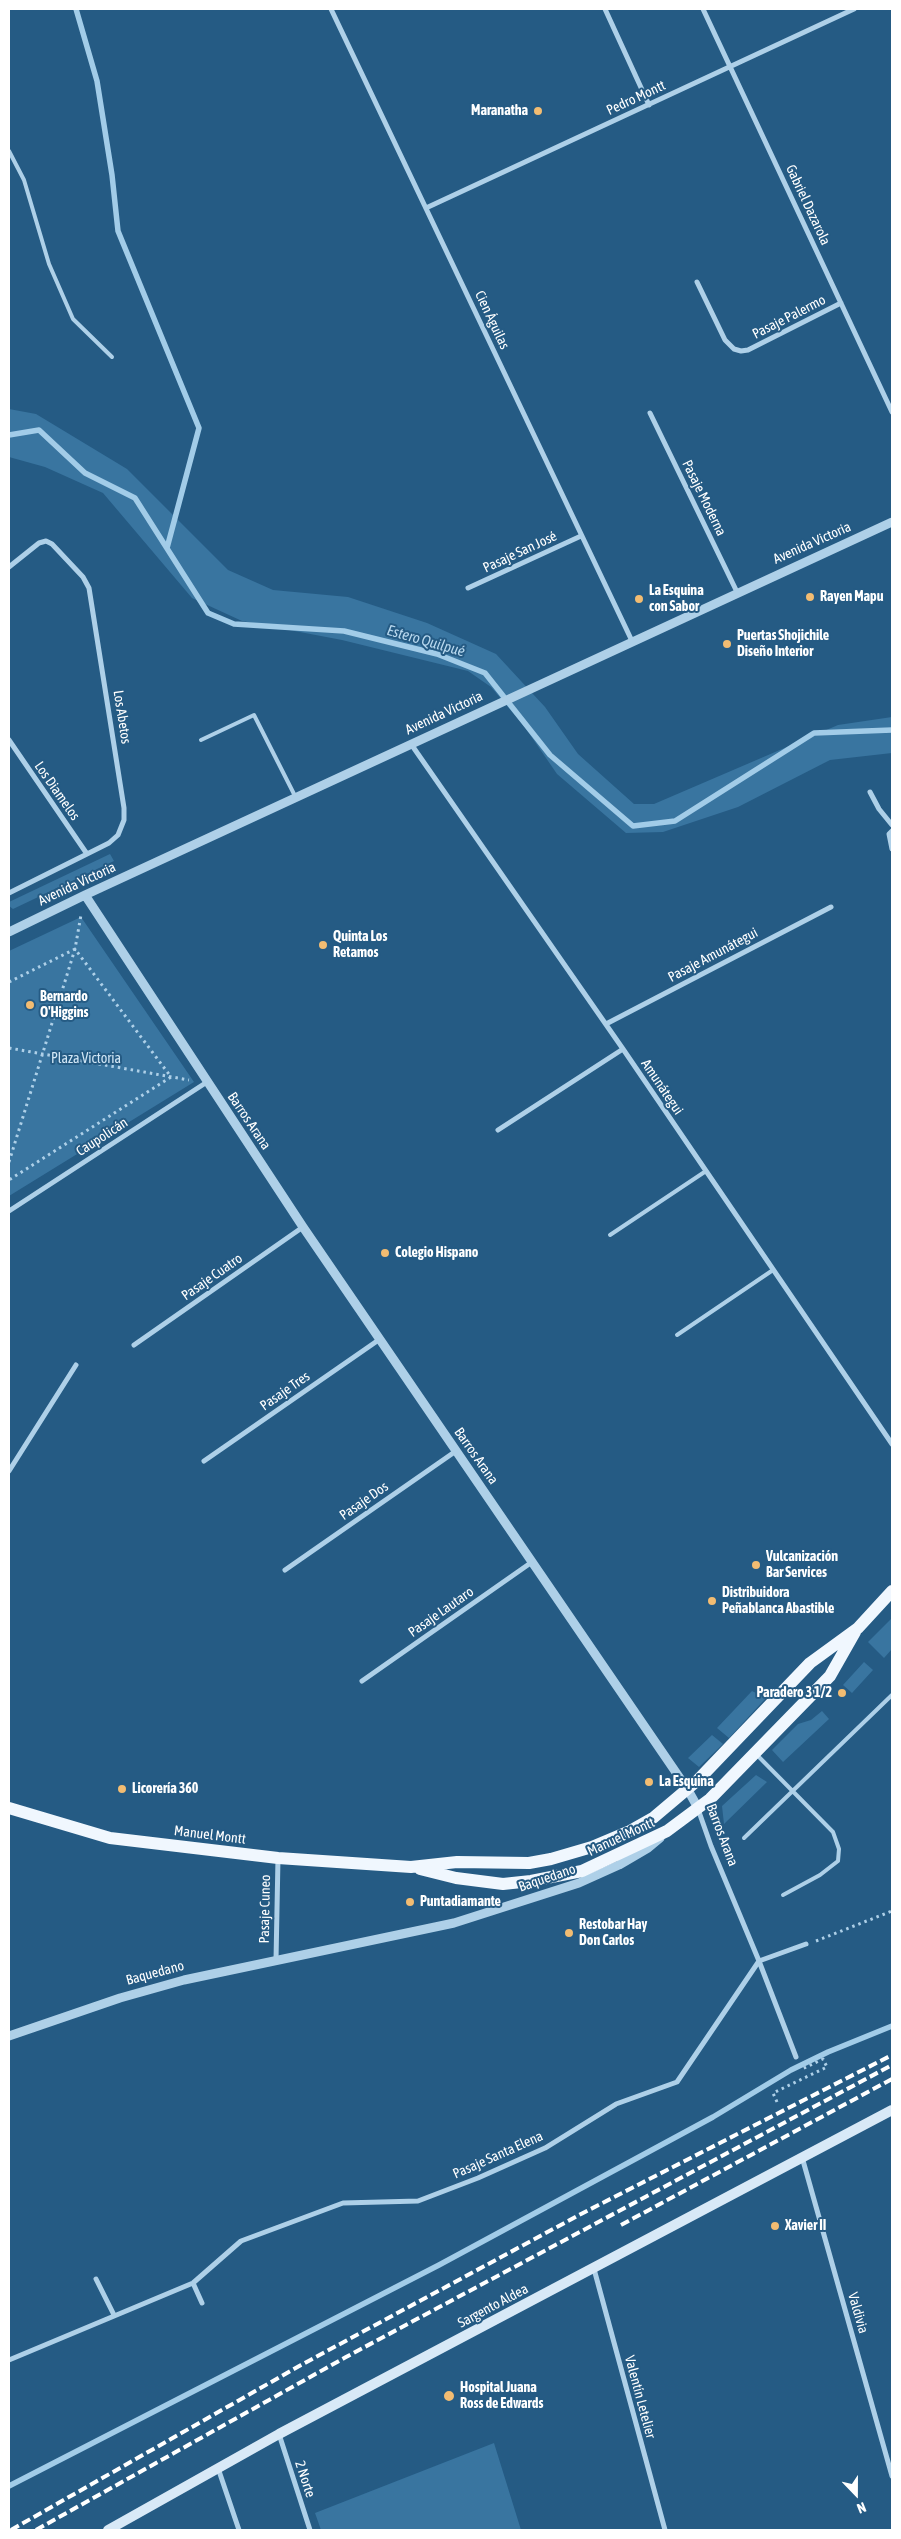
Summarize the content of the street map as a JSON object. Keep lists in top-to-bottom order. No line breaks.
{"streets":{"main road":["Manuel Montt","Baquedano","Sargento Aldea"],"street":["Pedro Montt","Gabriel Dazarola","Pasaje Palermo","Cien Águilas","Pasaje Moderna","Avenida Victoria","Pasaje San José","Los Abetos","Los Diamelos","Pasaje Amunátegui","Amunátegui","Barros Arana","Caupolicán","Pasaje Cuatro","Pasaje Tres","Pasaje Dos","Pasaje Lautaro","Pasaje Cuneo","Pasaje Santa Elena","Valdivia","Valentín Letelier","2 Norte"]},"crossings":[["Pedro Montt","Gabriel Dazarola"],["Pedro Montt","Cien Águilas"],["Gabriel Dazarola","Pasaje Palermo"],["Cien Águilas","Avenida Victoria"],["Cien Águilas","Pasaje San José"],["Pasaje Moderna","Avenida Victoria"],["Avenida Victoria","Amunátegui"],["Avenida Victoria","Barros Arana"],["Los Abetos","Los Diamelos"],["Pasaje Amunátegui","Amunátegui"],["Barros Arana","Caupolicán"],["Barros Arana","Pasaje Cuatro"],["Barros Arana","Pasaje Tres"],["Barros Arana","Pasaje Dos"],["Barros Arana","Pasaje Lautaro"],["Barros Arana","Manuel Montt"],["Barros Arana","Baquedano"],["Barros Arana","Pasaje Santa Elena"],["Manuel Montt","Baquedano"],["Manuel Montt","Pasaje Cuneo"],["Baquedano","Pasaje Cuneo"],["Sargento Aldea","Valdivia"],["Sargento Aldea","Valentín Letelier"],["Sargento Aldea","2 Norte"]],"water":["Estero Quilpué"],"parks":["Plaza Victoria"],"places":["Maranatha","Rayen Mapu","La Esquina con Sabor","Puertas Shojichile Diseño Interior","Quinta Los Retamos","Bernardo O'Higgins","Colegio Hispano","Vulcanización Bar Services","Distribuidora Peñablanca Abastible","Paradero 3 1/2","La Esquina","Licorería 360","Puntadiamante","Restobar Hay Don Carlos","Xavier II","Hospital Juana Ross de Edwards"],"north":"bottom"}
